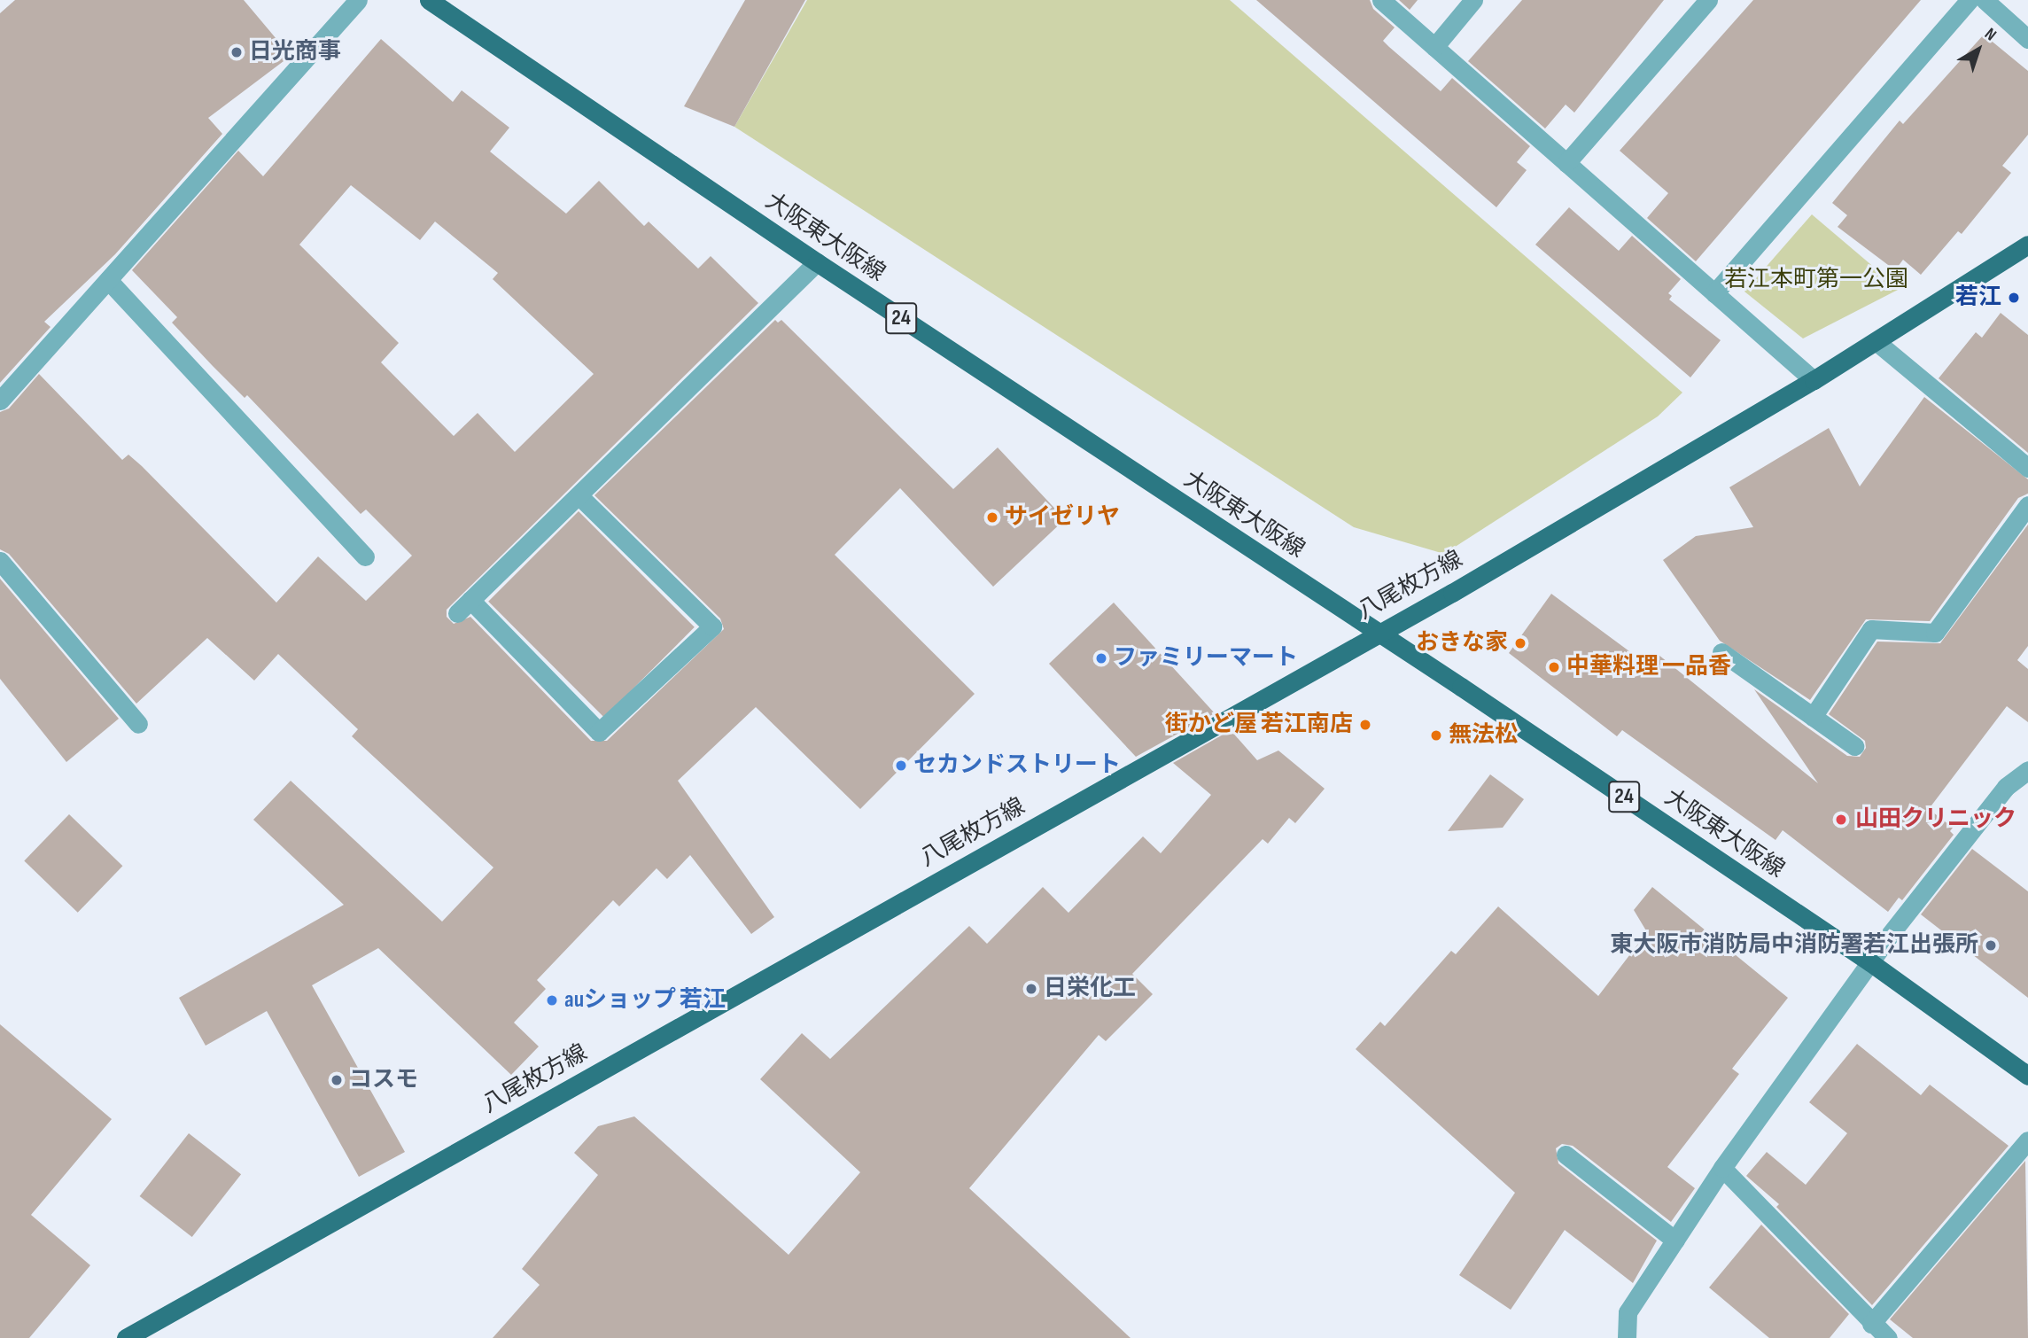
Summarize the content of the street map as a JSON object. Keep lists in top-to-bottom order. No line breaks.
{"streets":{"main road":["大阪東大阪線","24","八尾枚方線"]},"crossings":[["大阪東大阪線","八尾枚方線"]],"parks":["若江本町第一公園"],"places":["日光商事","若江","サイゼリヤ","おきな家","ファミリーマート","中華料理 一品香","街かど屋 若江南店","無法松","セカンドストリート","山田クリニック","東大阪市消防局中消防署若江出張所","日栄化工","auショップ 若江","コスモ"],"north":"top right"}
